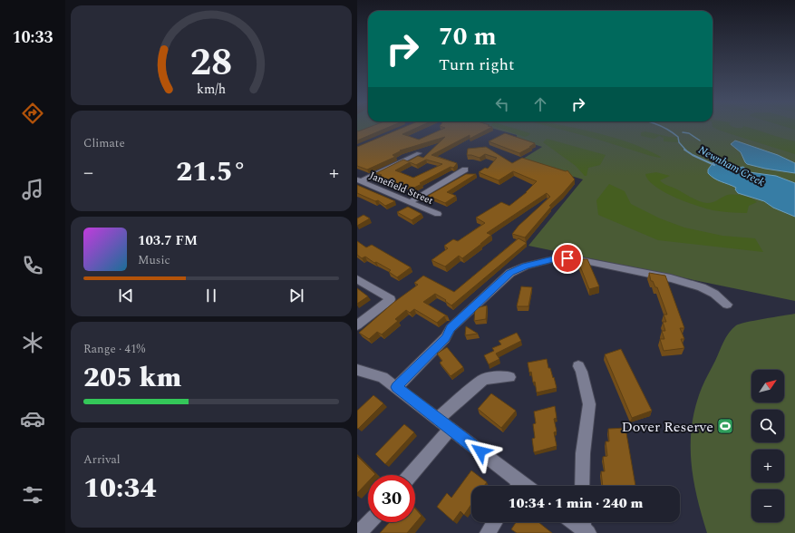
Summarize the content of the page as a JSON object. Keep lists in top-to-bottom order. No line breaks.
{"streets":{"street":["Janefield Street"]},"water":["Newnham Creek"],"places":{"sports":["Dover Reserve"]},"north":"top right","page":{"tabs":"10:33","turn":["70 m","Turn right"],"tile":["Climate",["Range · 41%","205 km"],["Arrival","10:34"]],"heat":["−","21.5°","+"],"song":["103.7 FM","Music"],"map_buttons":["+","−"],"limit":"30","trip":"10:34 · 1 min · 240 m","gauge":["28","km/h"]}}
